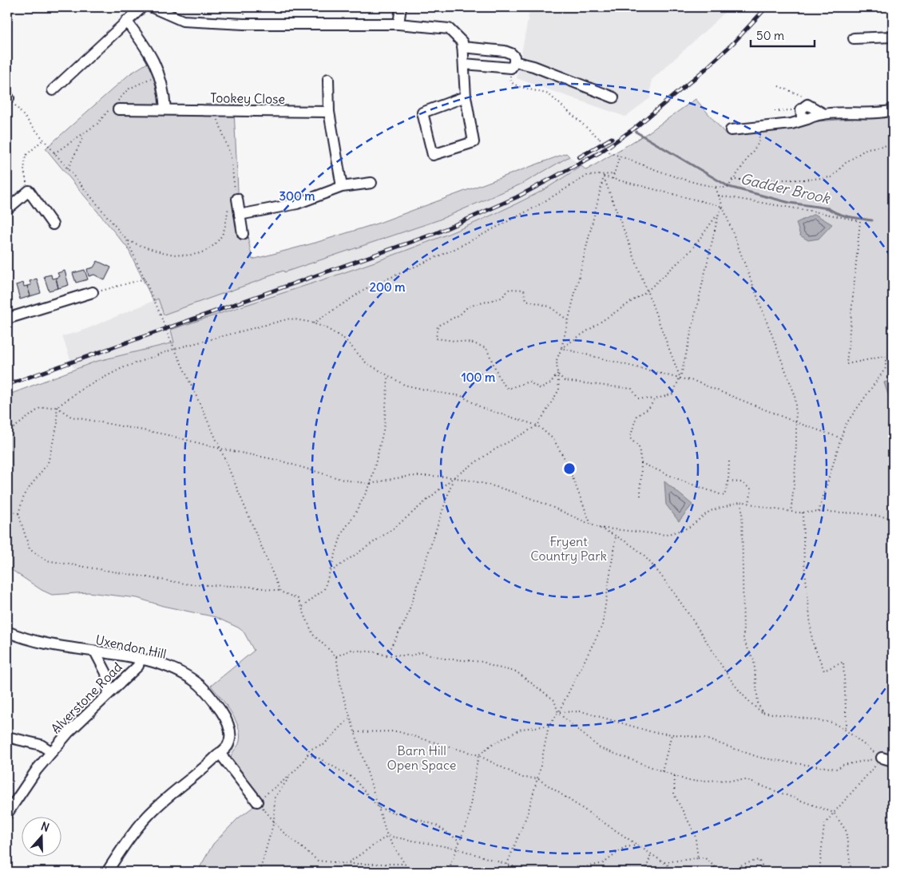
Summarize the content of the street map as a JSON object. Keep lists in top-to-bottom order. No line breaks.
{"streets":{"street":["Tookey Close","Uxendon Hill","Alverstone Road"]},"crossings":[["Uxendon Hill","Alverstone Road"]],"water":["Gadder Brook"],"parks":["Fryent Country Park","Barn Hill Open Space"],"scale_bar":"50 m","north":"top","rings":["300 m","200 m","100 m"]}
